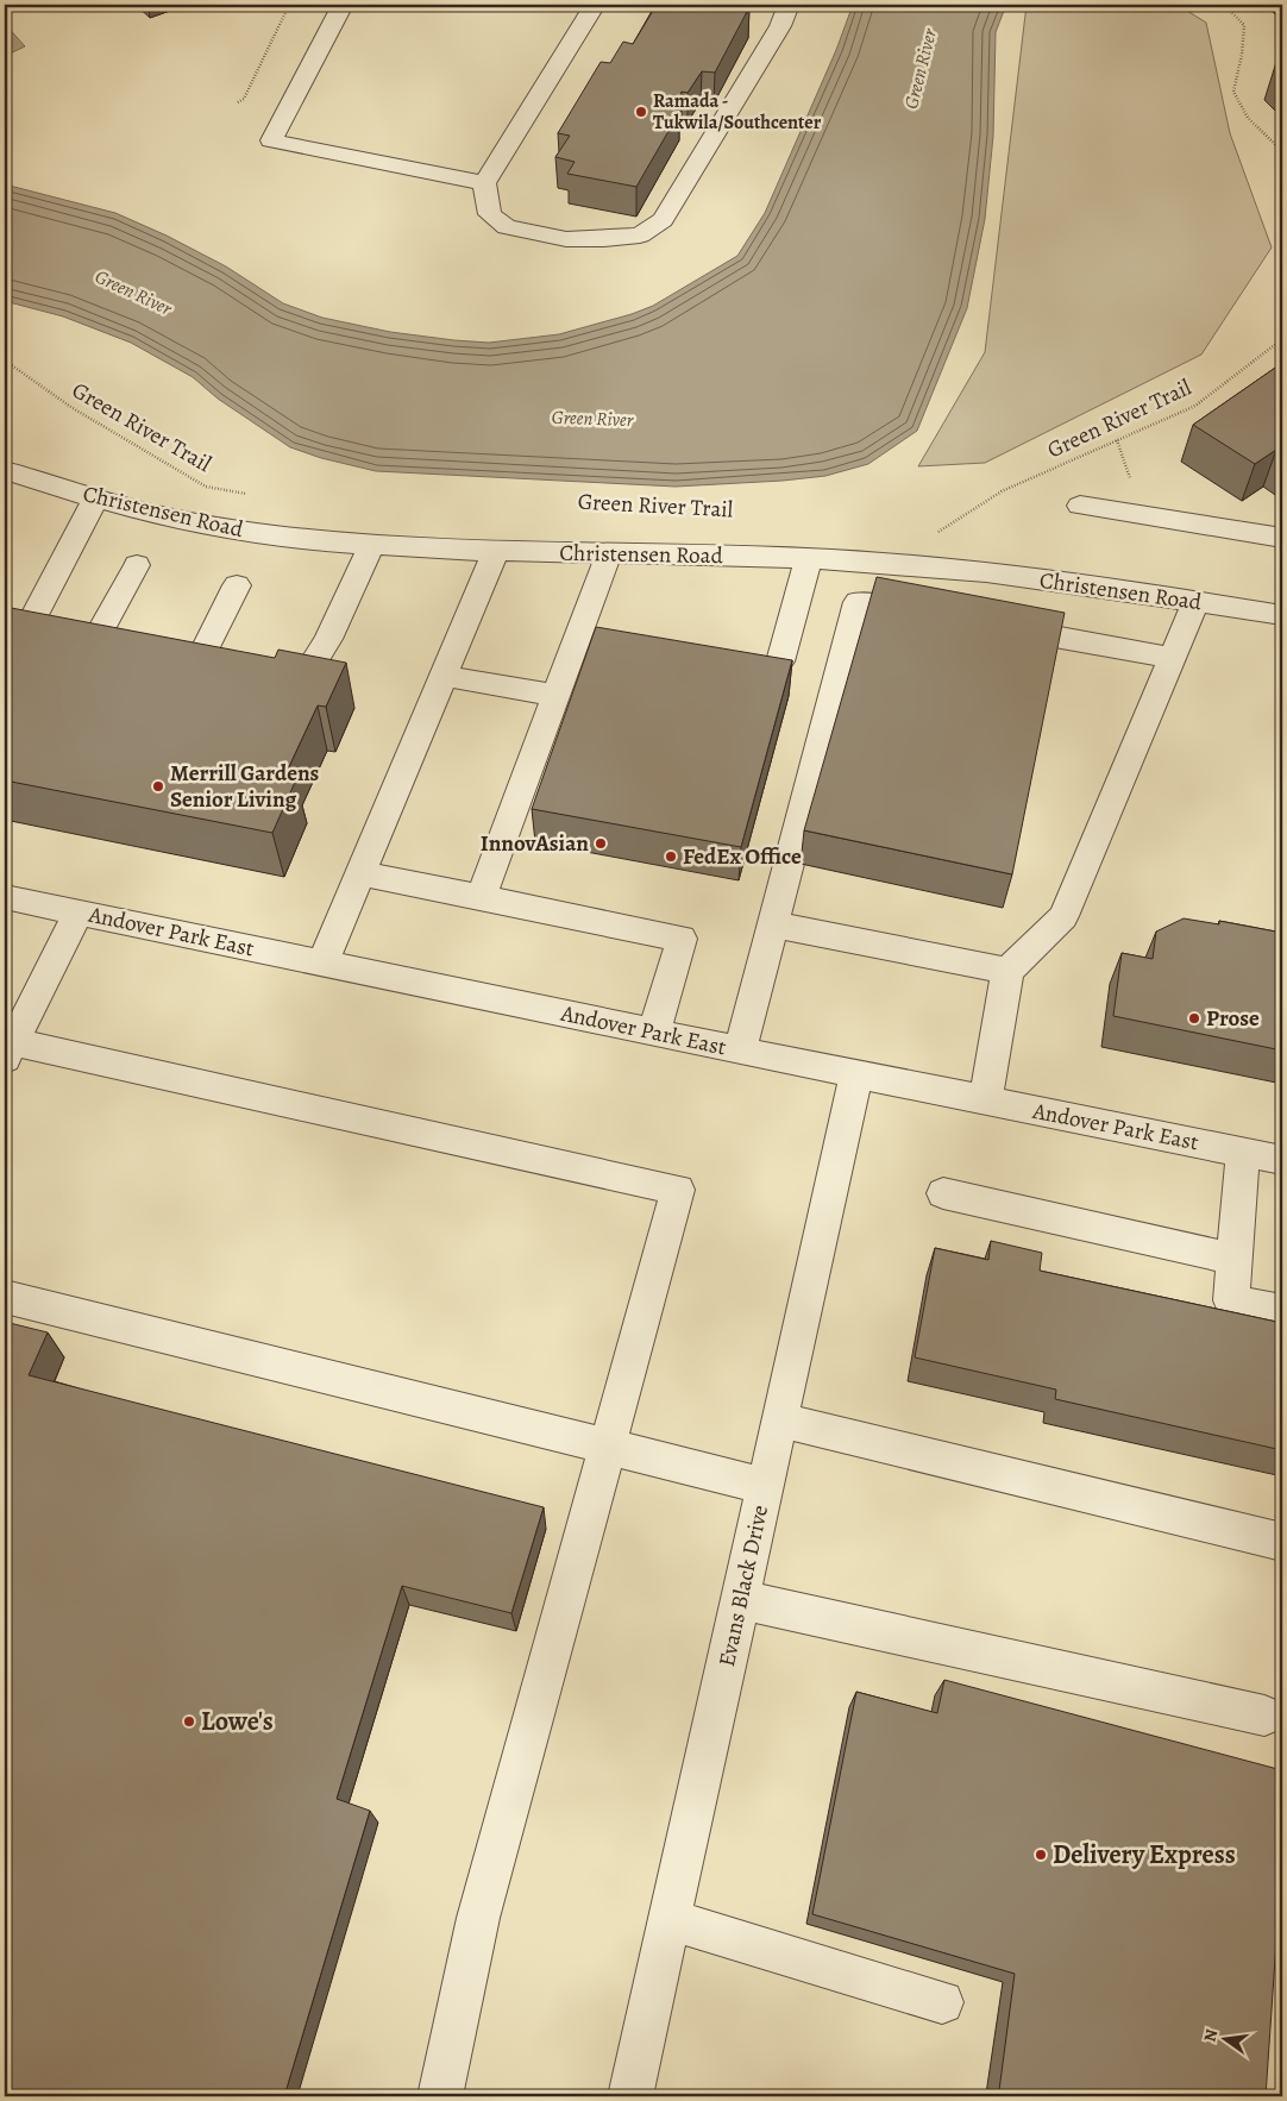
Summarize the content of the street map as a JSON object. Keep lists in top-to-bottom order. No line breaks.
{"streets":{"street":["Christensen Road","Andover Park East","Evans Black Drive"],"path":["Green River Trail"]},"crossings":[["Andover Park East","Evans Black Drive"]],"water":["Green River"],"places":["Ramada - Tukwila/Southcenter","Merrill Gardens Senior Living","InnovAsian","FedEx Office","Prose","Lowe's","Delivery Express"],"north":"left"}
